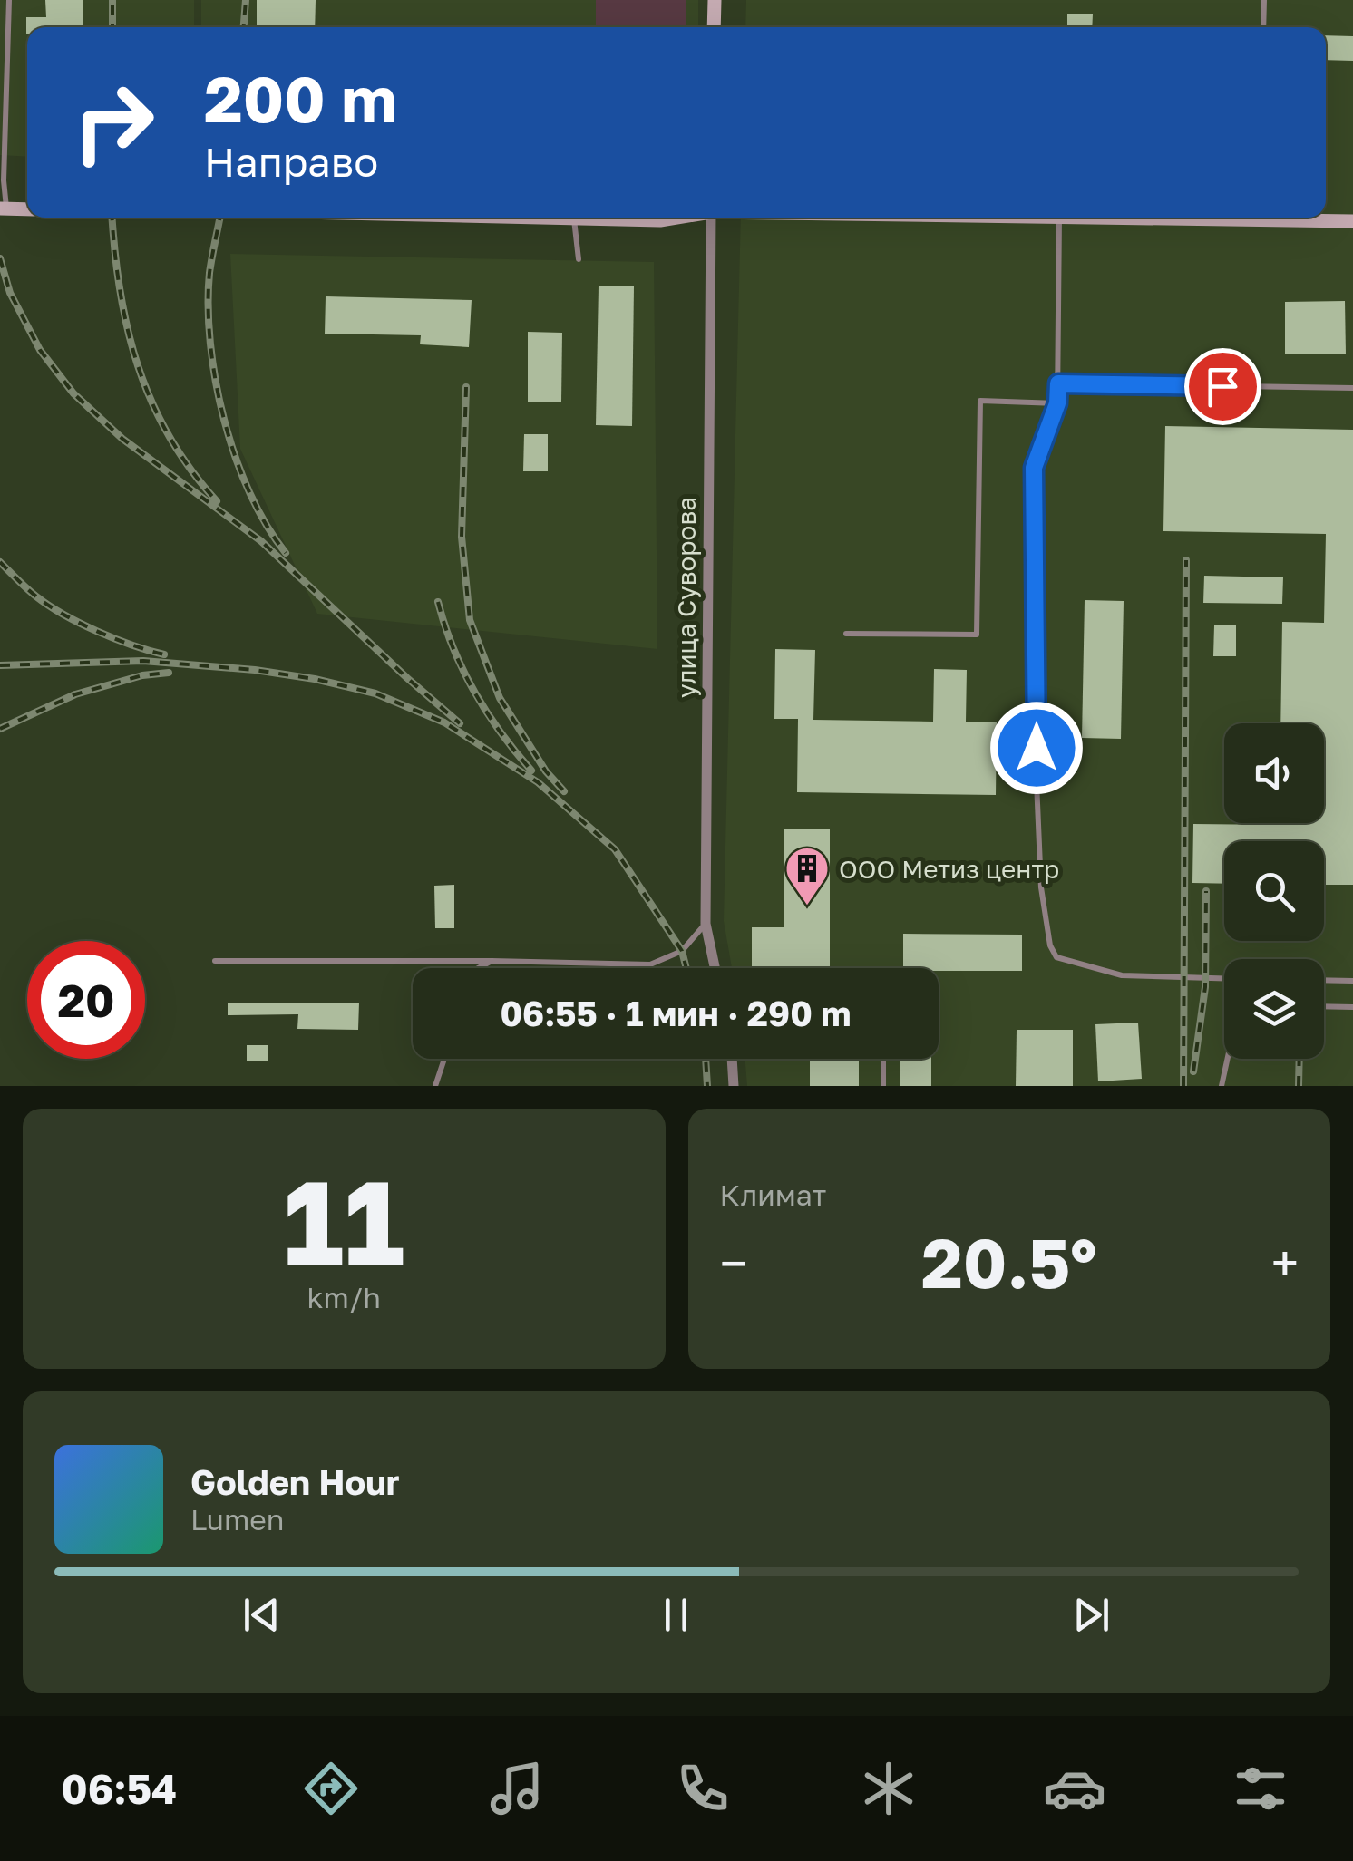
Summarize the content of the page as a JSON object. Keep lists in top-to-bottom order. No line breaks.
{"streets":{"street":["улица Суворова"]},"places":{"building":["ООО Метиз центр"]},"page":{"turn":["200 m","Направо"],"limit":"20","trip":"06:55 · 1 мин · 290 m","tile":[["11","km/h"],"Климат"],"heat":["−","20.5°","+"],"song":["Golden Hour","Lumen"],"tabs":"06:54"}}
